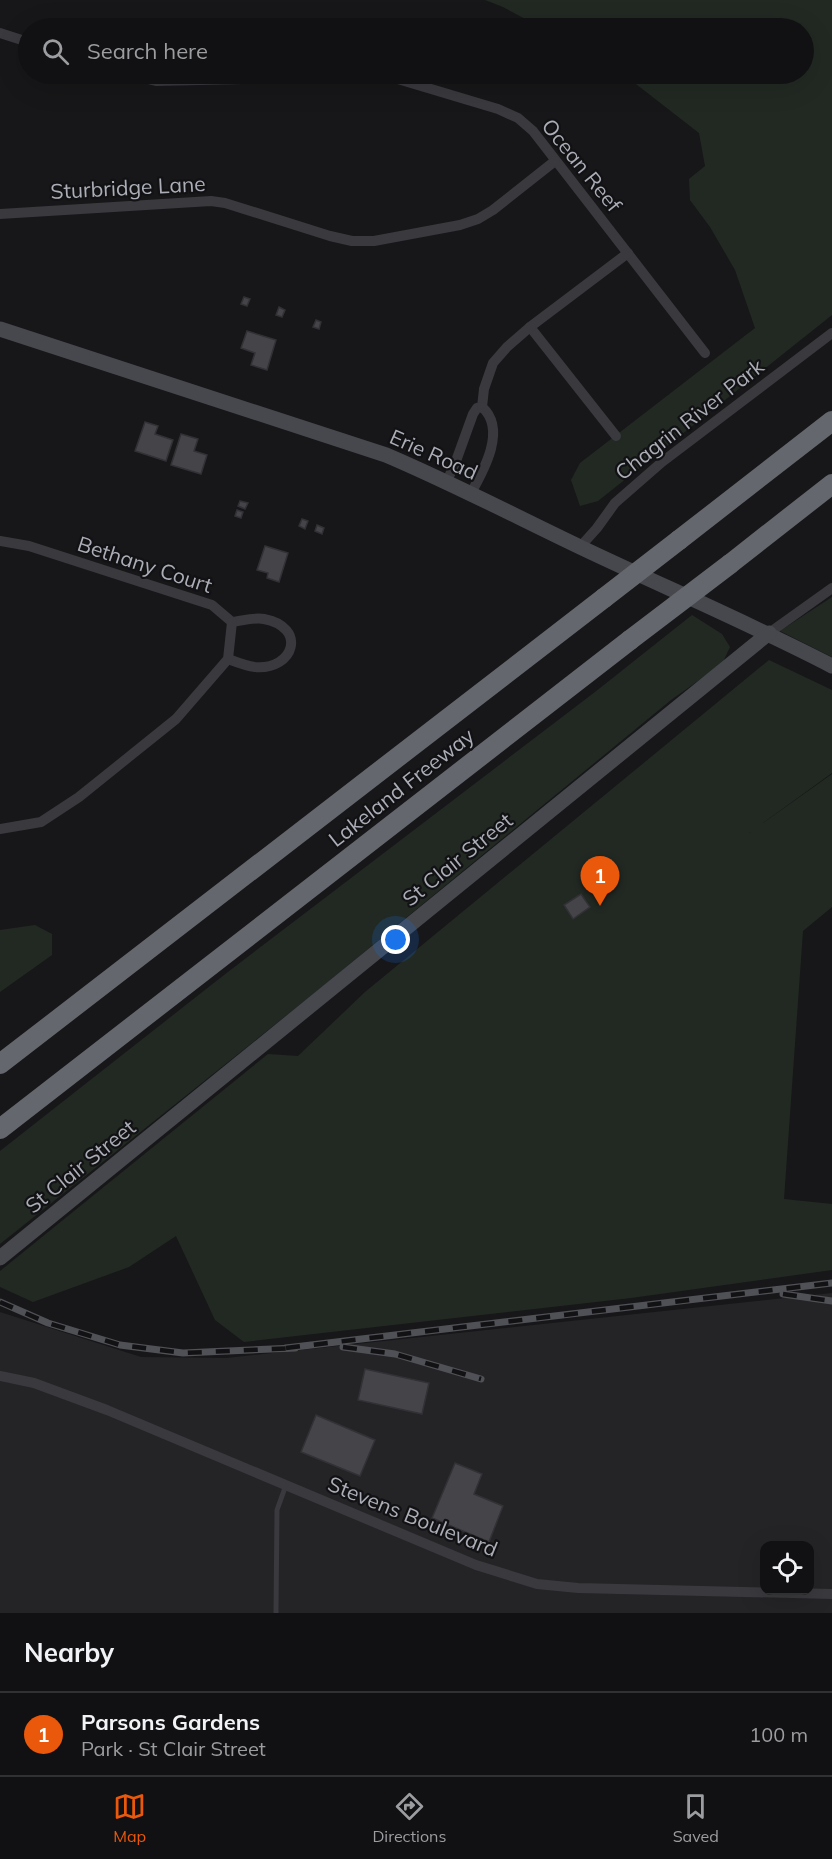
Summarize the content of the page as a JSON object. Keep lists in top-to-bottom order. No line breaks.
{"streets":{"highway":["Lakeland Freeway"],"street":["Ocean Reef","Sturbridge Lane","Chagrin River Park","Erie Road","Bethany Court","St Clair Street","Stevens Boulevard"]},"crossings":[["Ocean Reef","Sturbridge Lane"],["Chagrin River Park","Erie Road"],["Erie Road","St Clair Street"]],"page":{"search":"Search here","pins":"1","heading":"Nearby","list":[{"mark":"1","name":"Parsons Gardens","note":"Park · St Clair Street","value":"100 m"}],"nav":["Map","Directions","Saved"]}}
